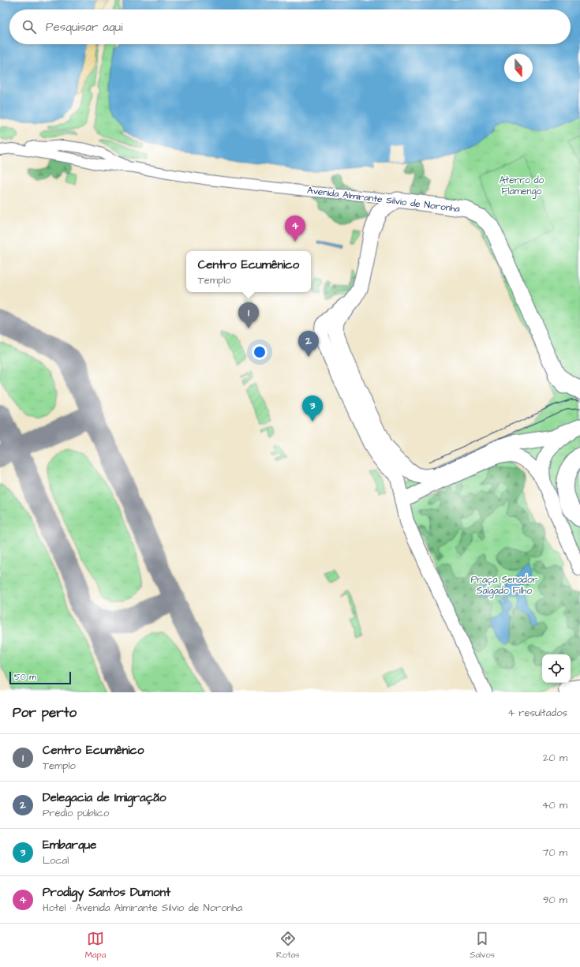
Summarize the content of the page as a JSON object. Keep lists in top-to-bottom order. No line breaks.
{"streets":{"main road":["Avenida Almirante Silvio de Noronha"]},"parks":["Aterro do Flamengo","Praça Senador Salgado Filho"],"scale_bar":"50 m","north":"bottom","page":{"search":"Pesquisar aqui","pins":["4","1","2","3"],"popup":["Centro Ecumênico","Templo"],"scale":"50 m","heading":["Por perto","4 resultados"],"list":[{"mark":"1","name":"Centro Ecumênico","note":"Templo","value":"20 m"},{"mark":"2","name":"Delegacia de Imigração","note":"Prédio público","value":"40 m"},{"mark":"3","name":"Embarque","note":"Local","value":"70 m"},{"mark":"4","name":"Prodigy Santos Dumont","note":"Hotel · Avenida Almirante Silvio de Noronha","value":"90 m"}],"nav":["Mapa","Rotas","Salvos"]}}
